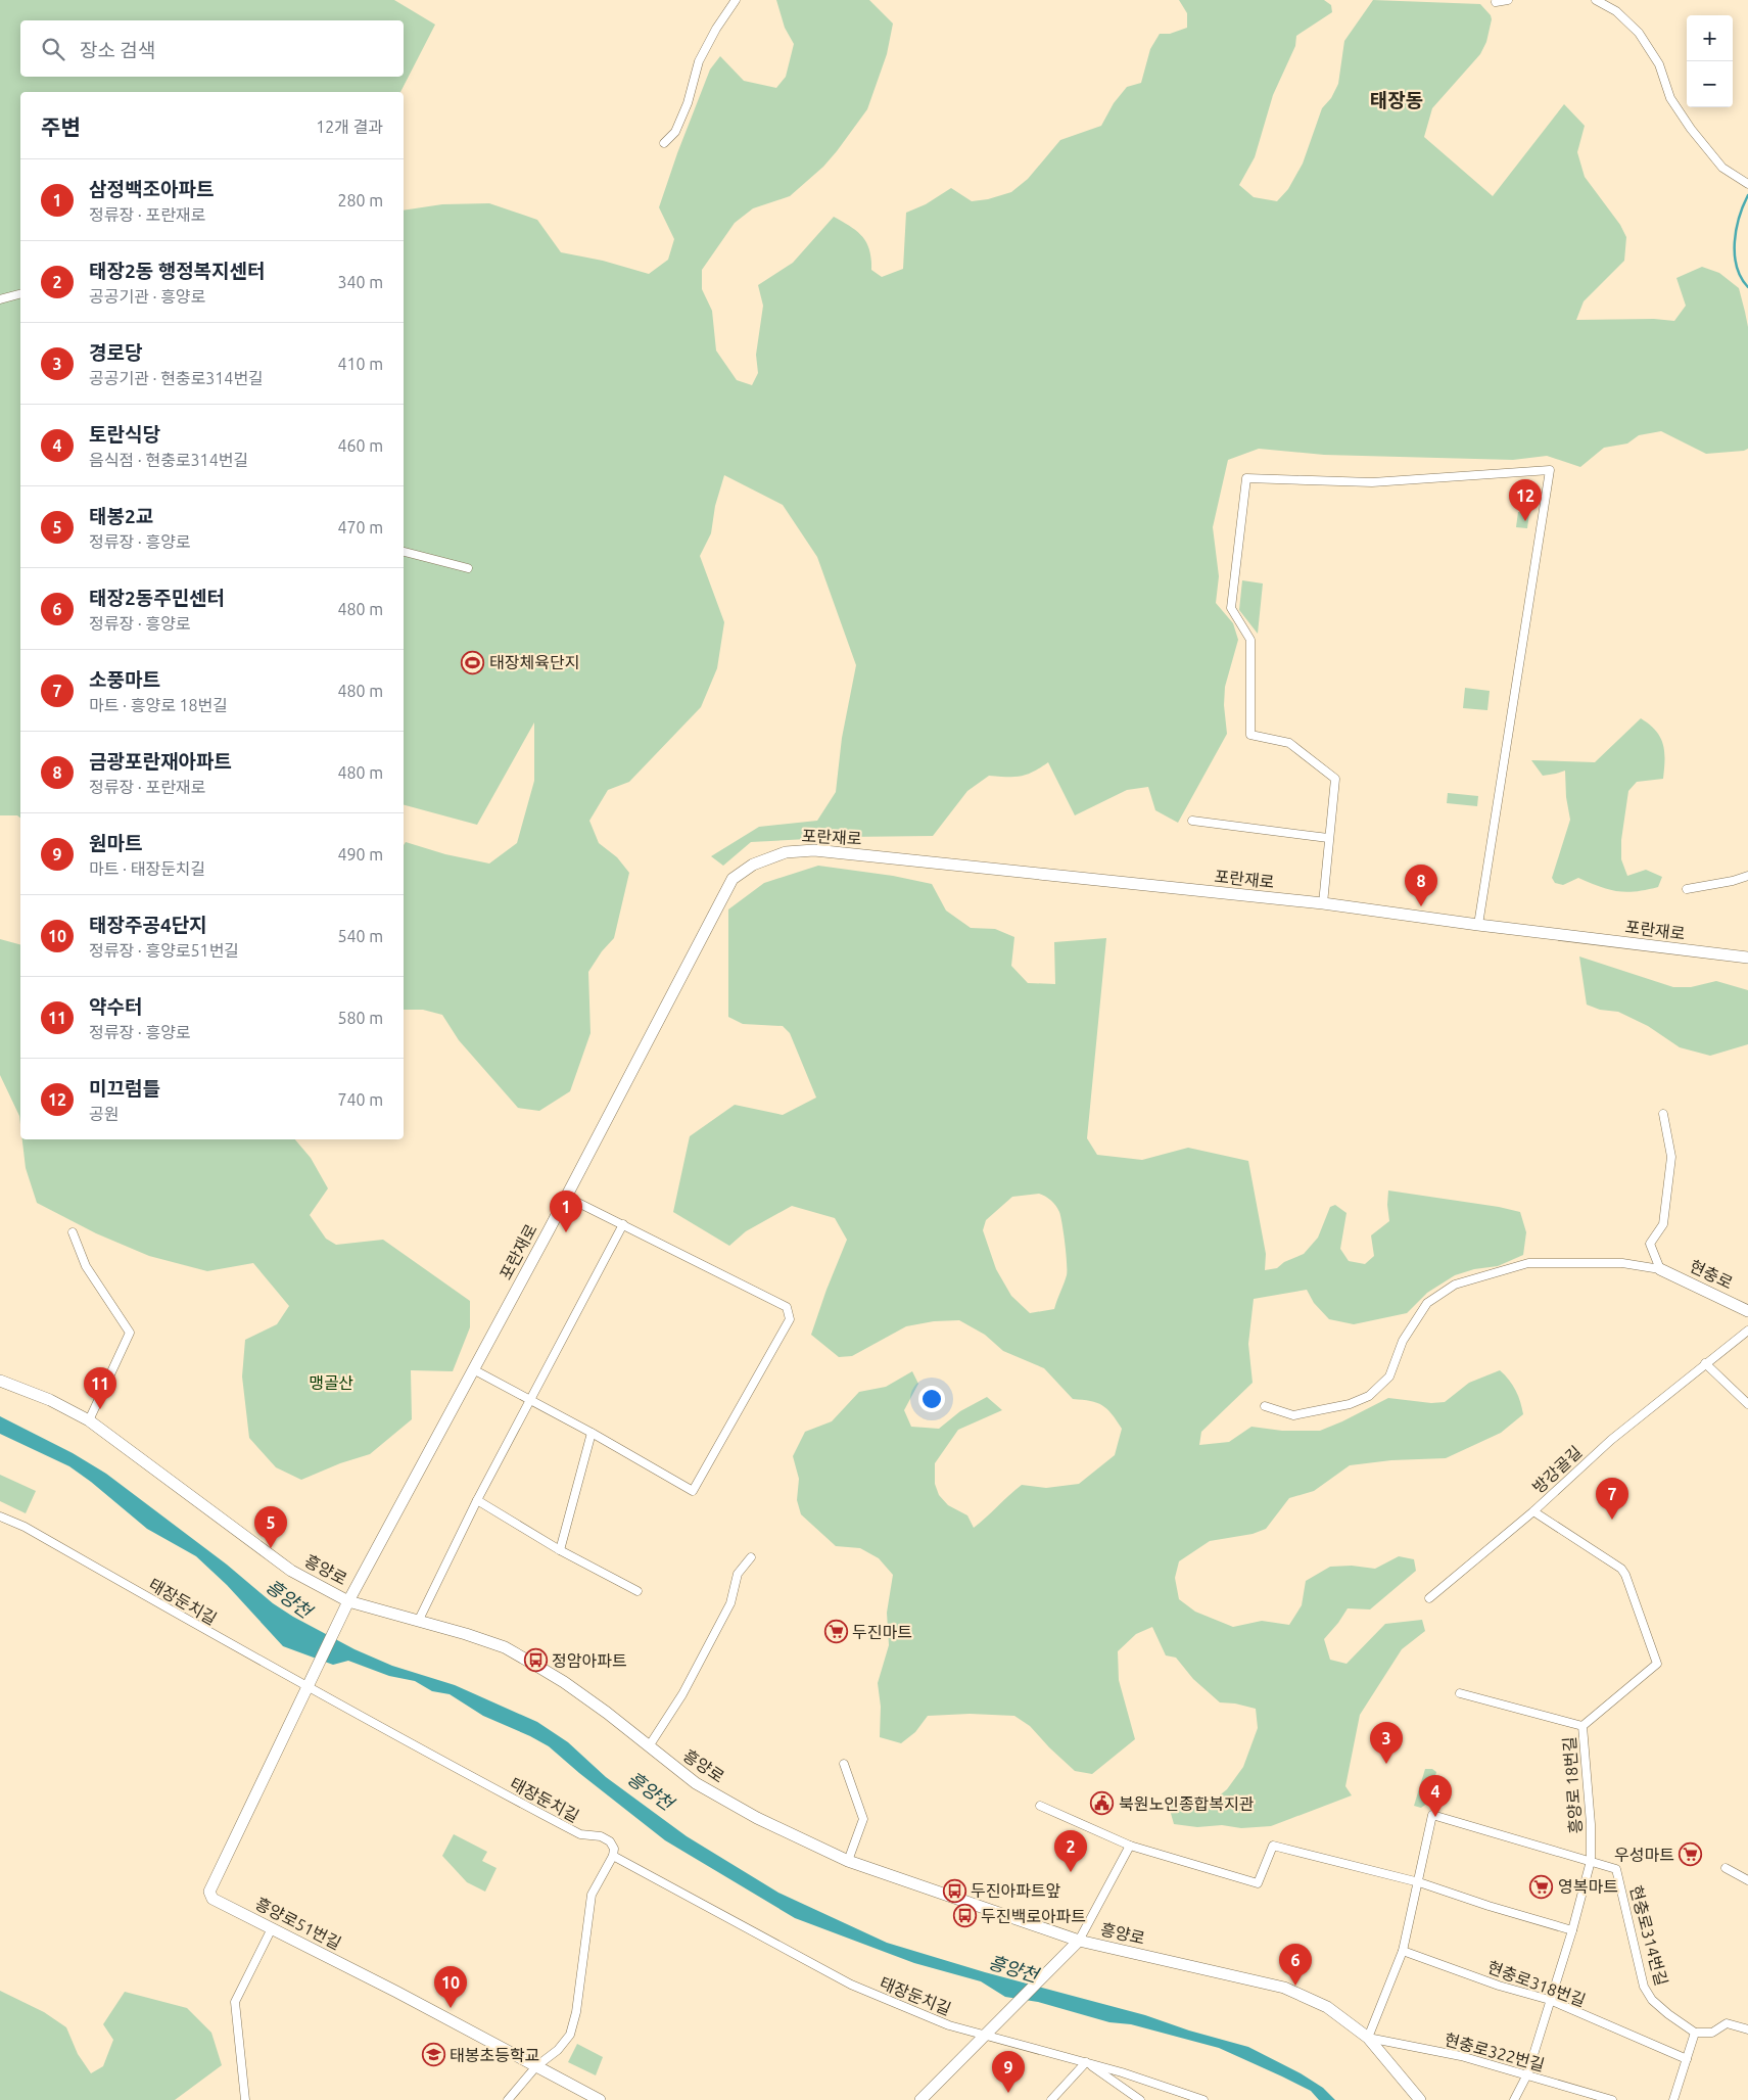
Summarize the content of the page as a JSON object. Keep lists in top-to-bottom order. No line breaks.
{"streets":{"street":["포란재로","현충로","방강골길","흥양로","태장둔치길","흥양로 18번길","흥양로51번길","현충로314번길","현충로318번길","현충로322번길"]},"crossings":[["포란재로","흥양로"],["포란재로","흥양로51번길"],["방강골길","흥양로 18번길"],["흥양로","흥양로51번길"],["흥양로","현충로322번길"],["태장둔치길","흥양로51번길"],["흥양로 18번길","현충로314번길"],["흥양로 18번길","현충로318번길"],["흥양로 18번길","현충로322번길"]],"districts":["태장동"],"water":["흥양천"],"parks":["맹골산"],"places":{"sports":["태장체육단지"],"supermarket":["두진마트","우성마트","영복마트"],"bus stop":["정암아파트","두진아파트앞","두진백로아파트"],"public building":["북원노인종합복지관"],"school or university":["태봉초등학교"]},"page":{"map_buttons":["+","−"],"search":"장소 검색","heading":["주변","12개 결과"],"list":[{"mark":"1","name":"삼정백조아파트","note":"정류장 · 포란재로","value":"280 m"},{"mark":"2","name":"태장2동 행정복지센터","note":"공공기관 · 흥양로","value":"340 m"},{"mark":"3","name":"경로당","note":"공공기관 · 현충로314번길","value":"410 m"},{"mark":"4","name":"토란식당","note":"음식점 · 현충로314번길","value":"460 m"},{"mark":"5","name":"태봉2교","note":"정류장 · 흥양로","value":"470 m"},{"mark":"6","name":"태장2동주민센터","note":"정류장 · 흥양로","value":"480 m"},{"mark":"7","name":"소풍마트","note":"마트 · 흥양로 18번길","value":"480 m"},{"mark":"8","name":"금광포란재아파트","note":"정류장 · 포란재로","value":"480 m"},{"mark":"9","name":"원마트","note":"마트 · 태장둔치길","value":"490 m"},{"mark":"10","name":"태장주공4단지","note":"정류장 · 흥양로51번길","value":"540 m"},{"mark":"11","name":"약수터","note":"정류장 · 흥양로","value":"580 m"},{"mark":"12","name":"미끄럼틀","note":"공원","value":"740 m"}],"pins":["12","8","1","11","7","5","3","4","2","6","10","9"]}}
